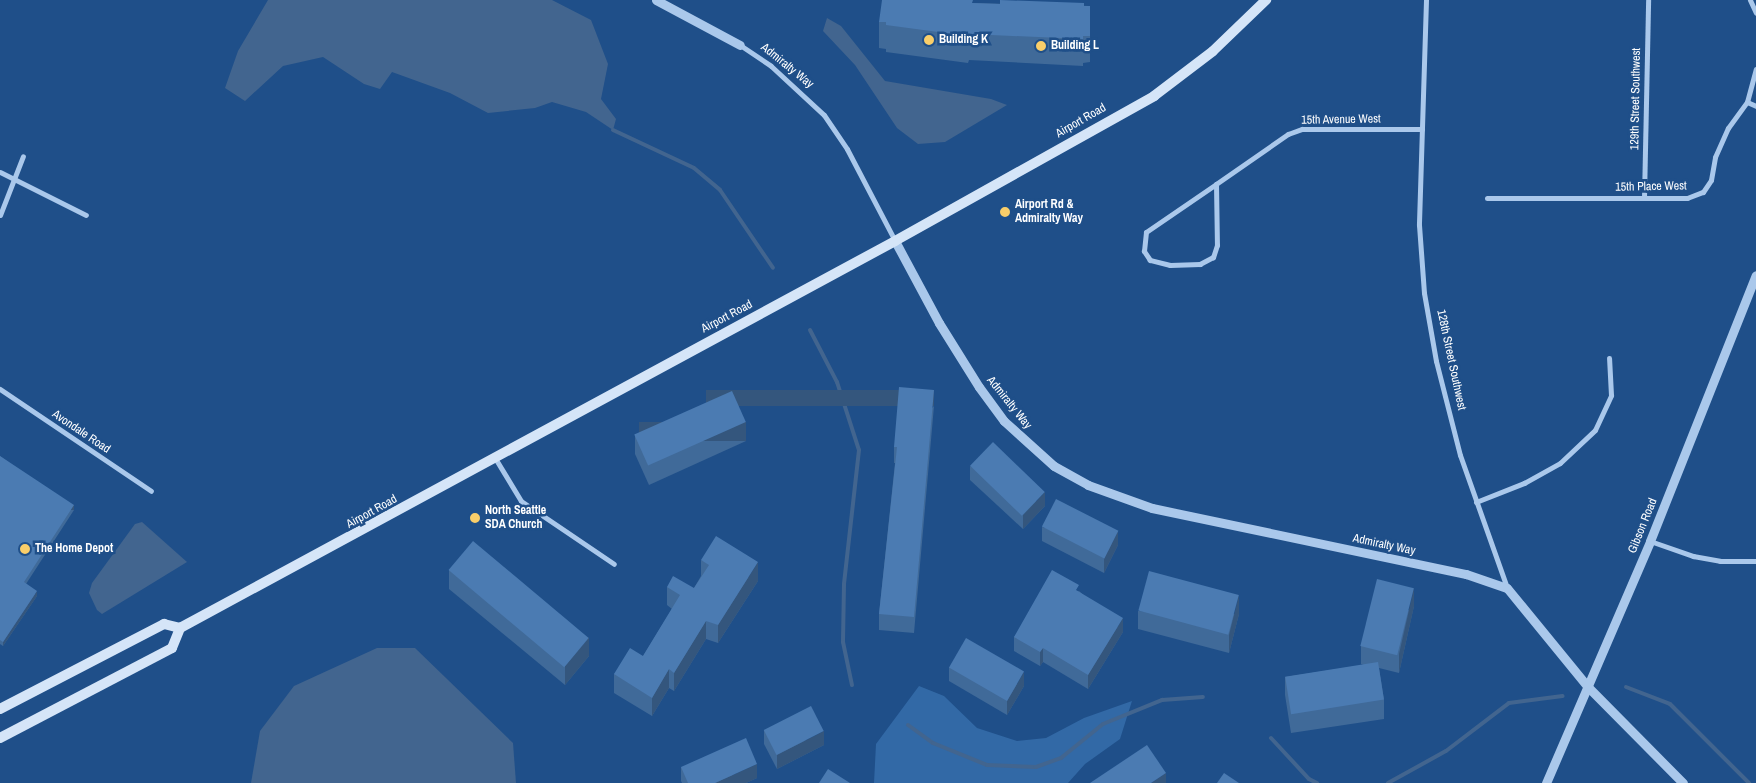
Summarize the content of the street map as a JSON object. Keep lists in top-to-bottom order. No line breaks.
{"streets":{"main road":["Airport Road"],"street":["Admiralty Way","129th Street Southwest","15th Avenue West","15th Place West","128th Street Southwest","Avondale Road","Gibson Road"]},"crossings":[["Admiralty Way","Airport Road"],["Admiralty Way","128th Street Southwest"],["129th Street Southwest","15th Place West"],["15th Avenue West","128th Street Southwest"],["128th Street Southwest","Gibson Road"]],"places":["Building K","Building L","Airport Rd & Admiralty Way","North Seattle SDA Church","The Home Depot"]}
